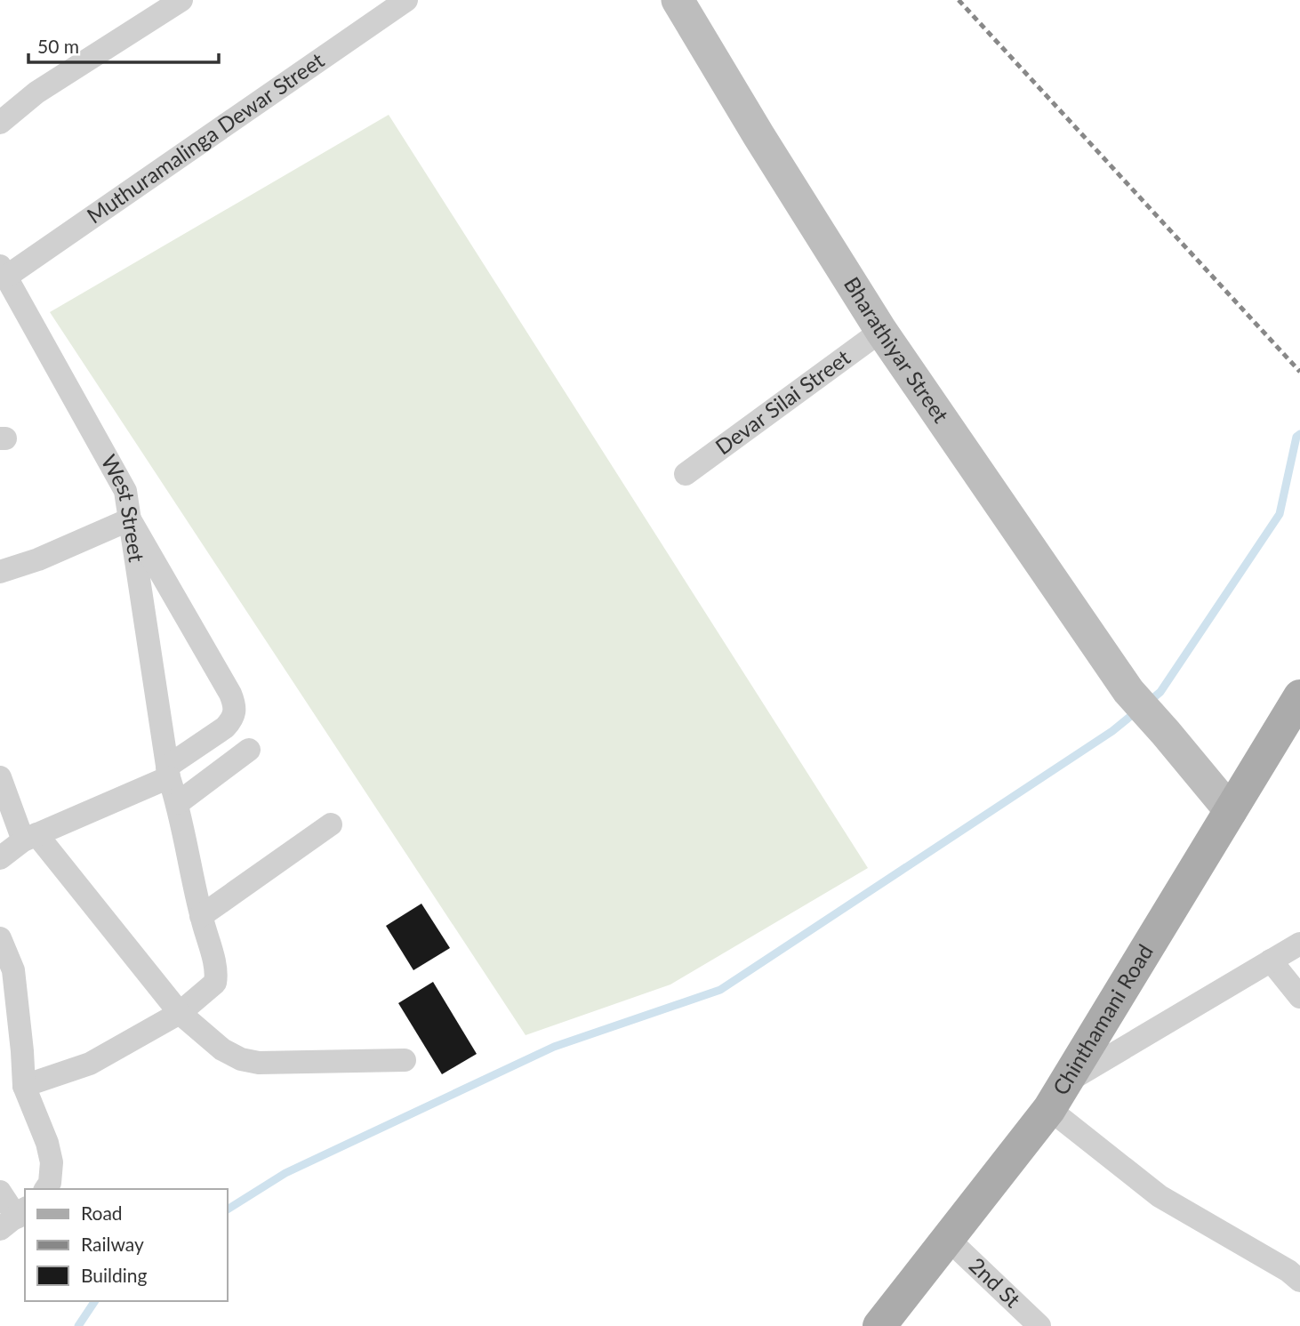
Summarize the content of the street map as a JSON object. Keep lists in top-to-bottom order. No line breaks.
{"streets":{"main road":["Chinthamani Road"],"street":["Muthuramalinga Dewar Street","Bharathiyar Street","Devar Silai Street","West Street","2nd St"]},"crossings":[["Muthuramalinga Dewar Street","West Street"],["Bharathiyar Street","Devar Silai Street"],["Bharathiyar Street","Chinthamani Road"],["Chinthamani Road","2nd St"]],"legend":["Road","Railway","Building"],"scale_bar":"50 m"}
